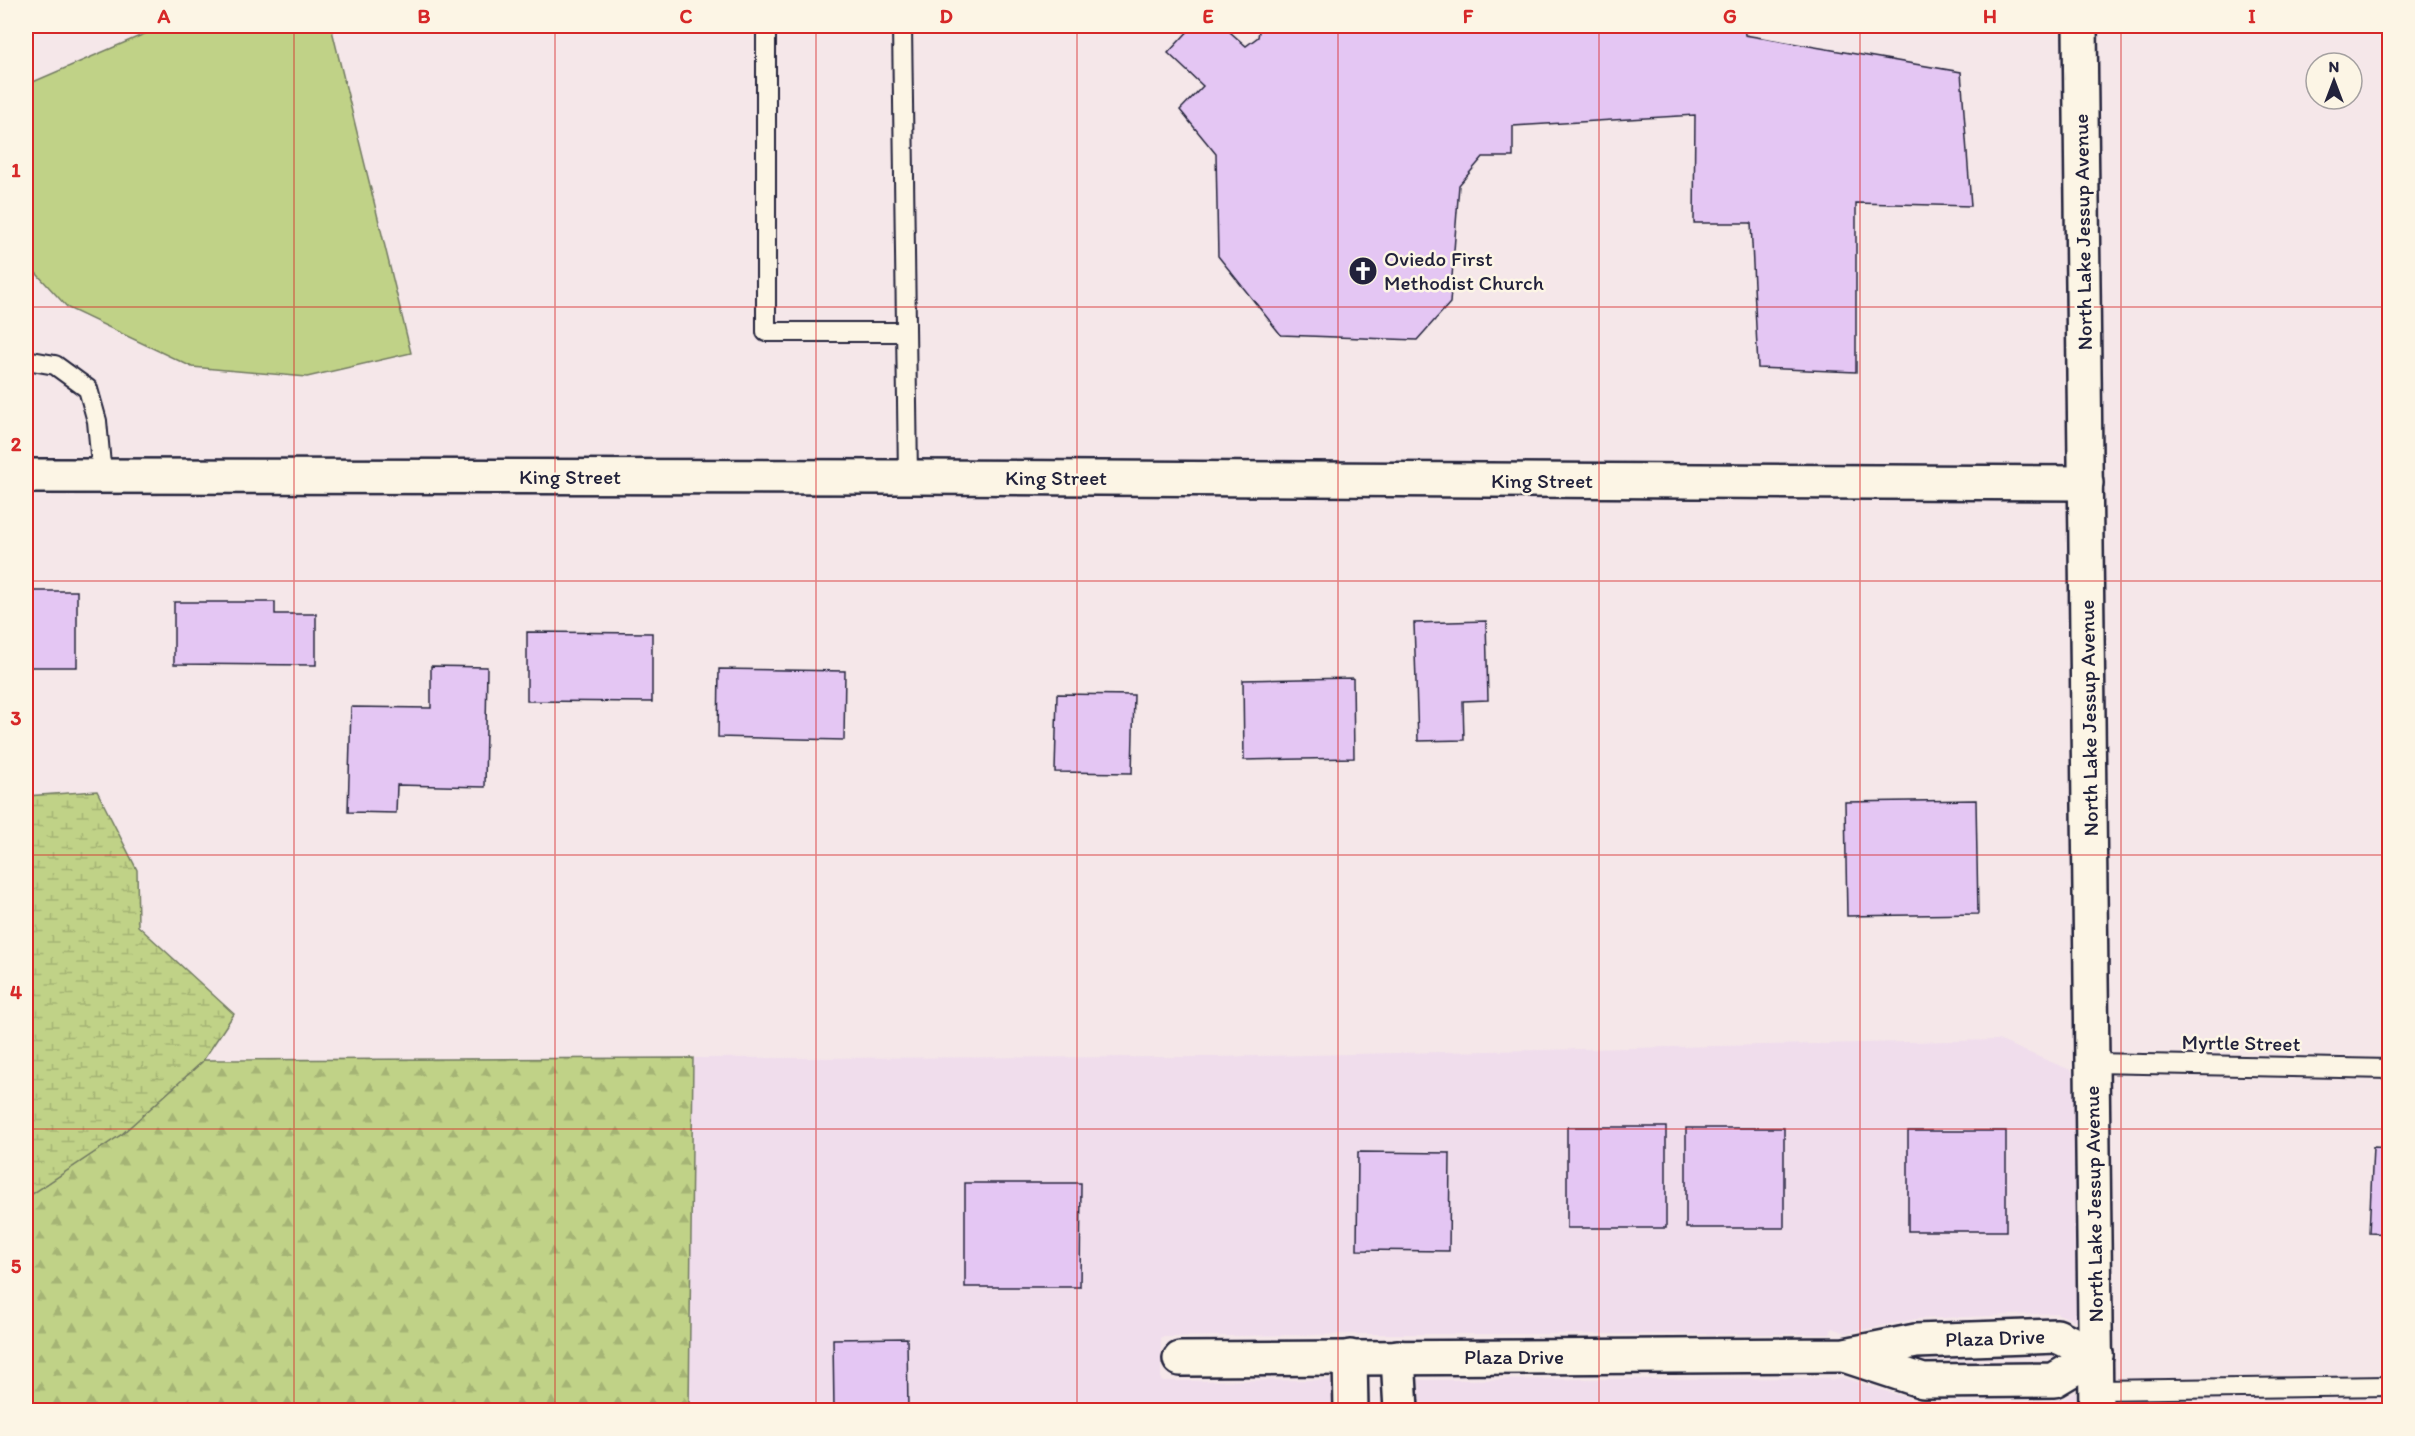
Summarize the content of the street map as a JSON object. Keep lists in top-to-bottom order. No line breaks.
{"streets":{"street":["North Lake Jessup Avenue","King Street","Plaza Drive"],"lane":["Myrtle Street"]},"crossings":[["North Lake Jessup Avenue","King Street"],["North Lake Jessup Avenue","Myrtle Street"],["North Lake Jessup Avenue","Plaza Drive"]],"places":{"church":["Oviedo First Methodist Church"]},"north":"top","grid":{"columns":["A","B","C","D","E","F","G","H","I"],"rows":["1","2","3","4","5"]}}
